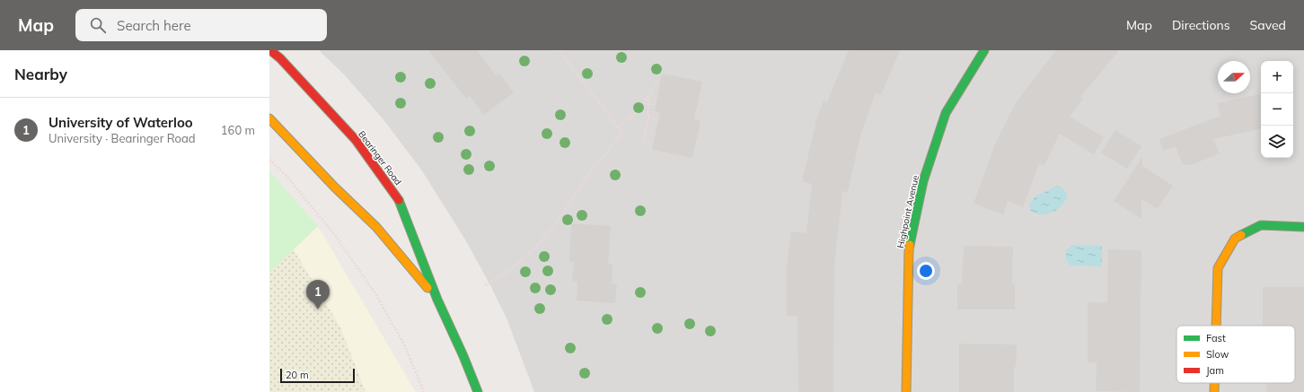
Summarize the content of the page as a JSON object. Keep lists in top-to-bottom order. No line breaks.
{"streets":{"street":["Bearinger Road","Highpoint Avenue"]},"legend":["Fast","Slow","Jam"],"scale_bar":"20 m","north":"right","page":{"header":"Map","search":"Search here","nav":["Map","Directions","Saved"],"heading":"Nearby","map_buttons":["+","−"],"list":[{"mark":"1","name":"University of Waterloo","note":"University · Bearinger Road","value":"160 m"}],"pins":"1","scale":"20 m"}}
